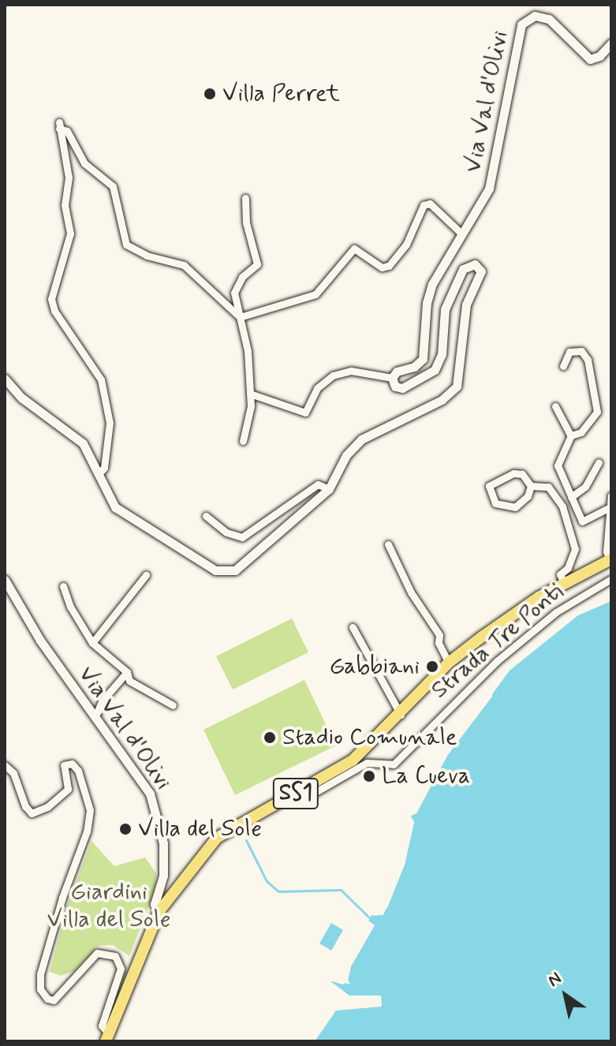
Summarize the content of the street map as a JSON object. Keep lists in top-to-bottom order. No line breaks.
{"streets":{"main road":["SS1"],"street":["Via Val d'Olivi","Strada Tre Ponti"]},"crossings":[["Via Val d'Olivi","SS1"],["Strada Tre Ponti","SS1"]],"parks":["Giardini Villa del Sole"],"places":["Villa Perret","Gabbiani","Stadio Comunale","La Cueva","Villa del Sole"],"north":"top left"}
